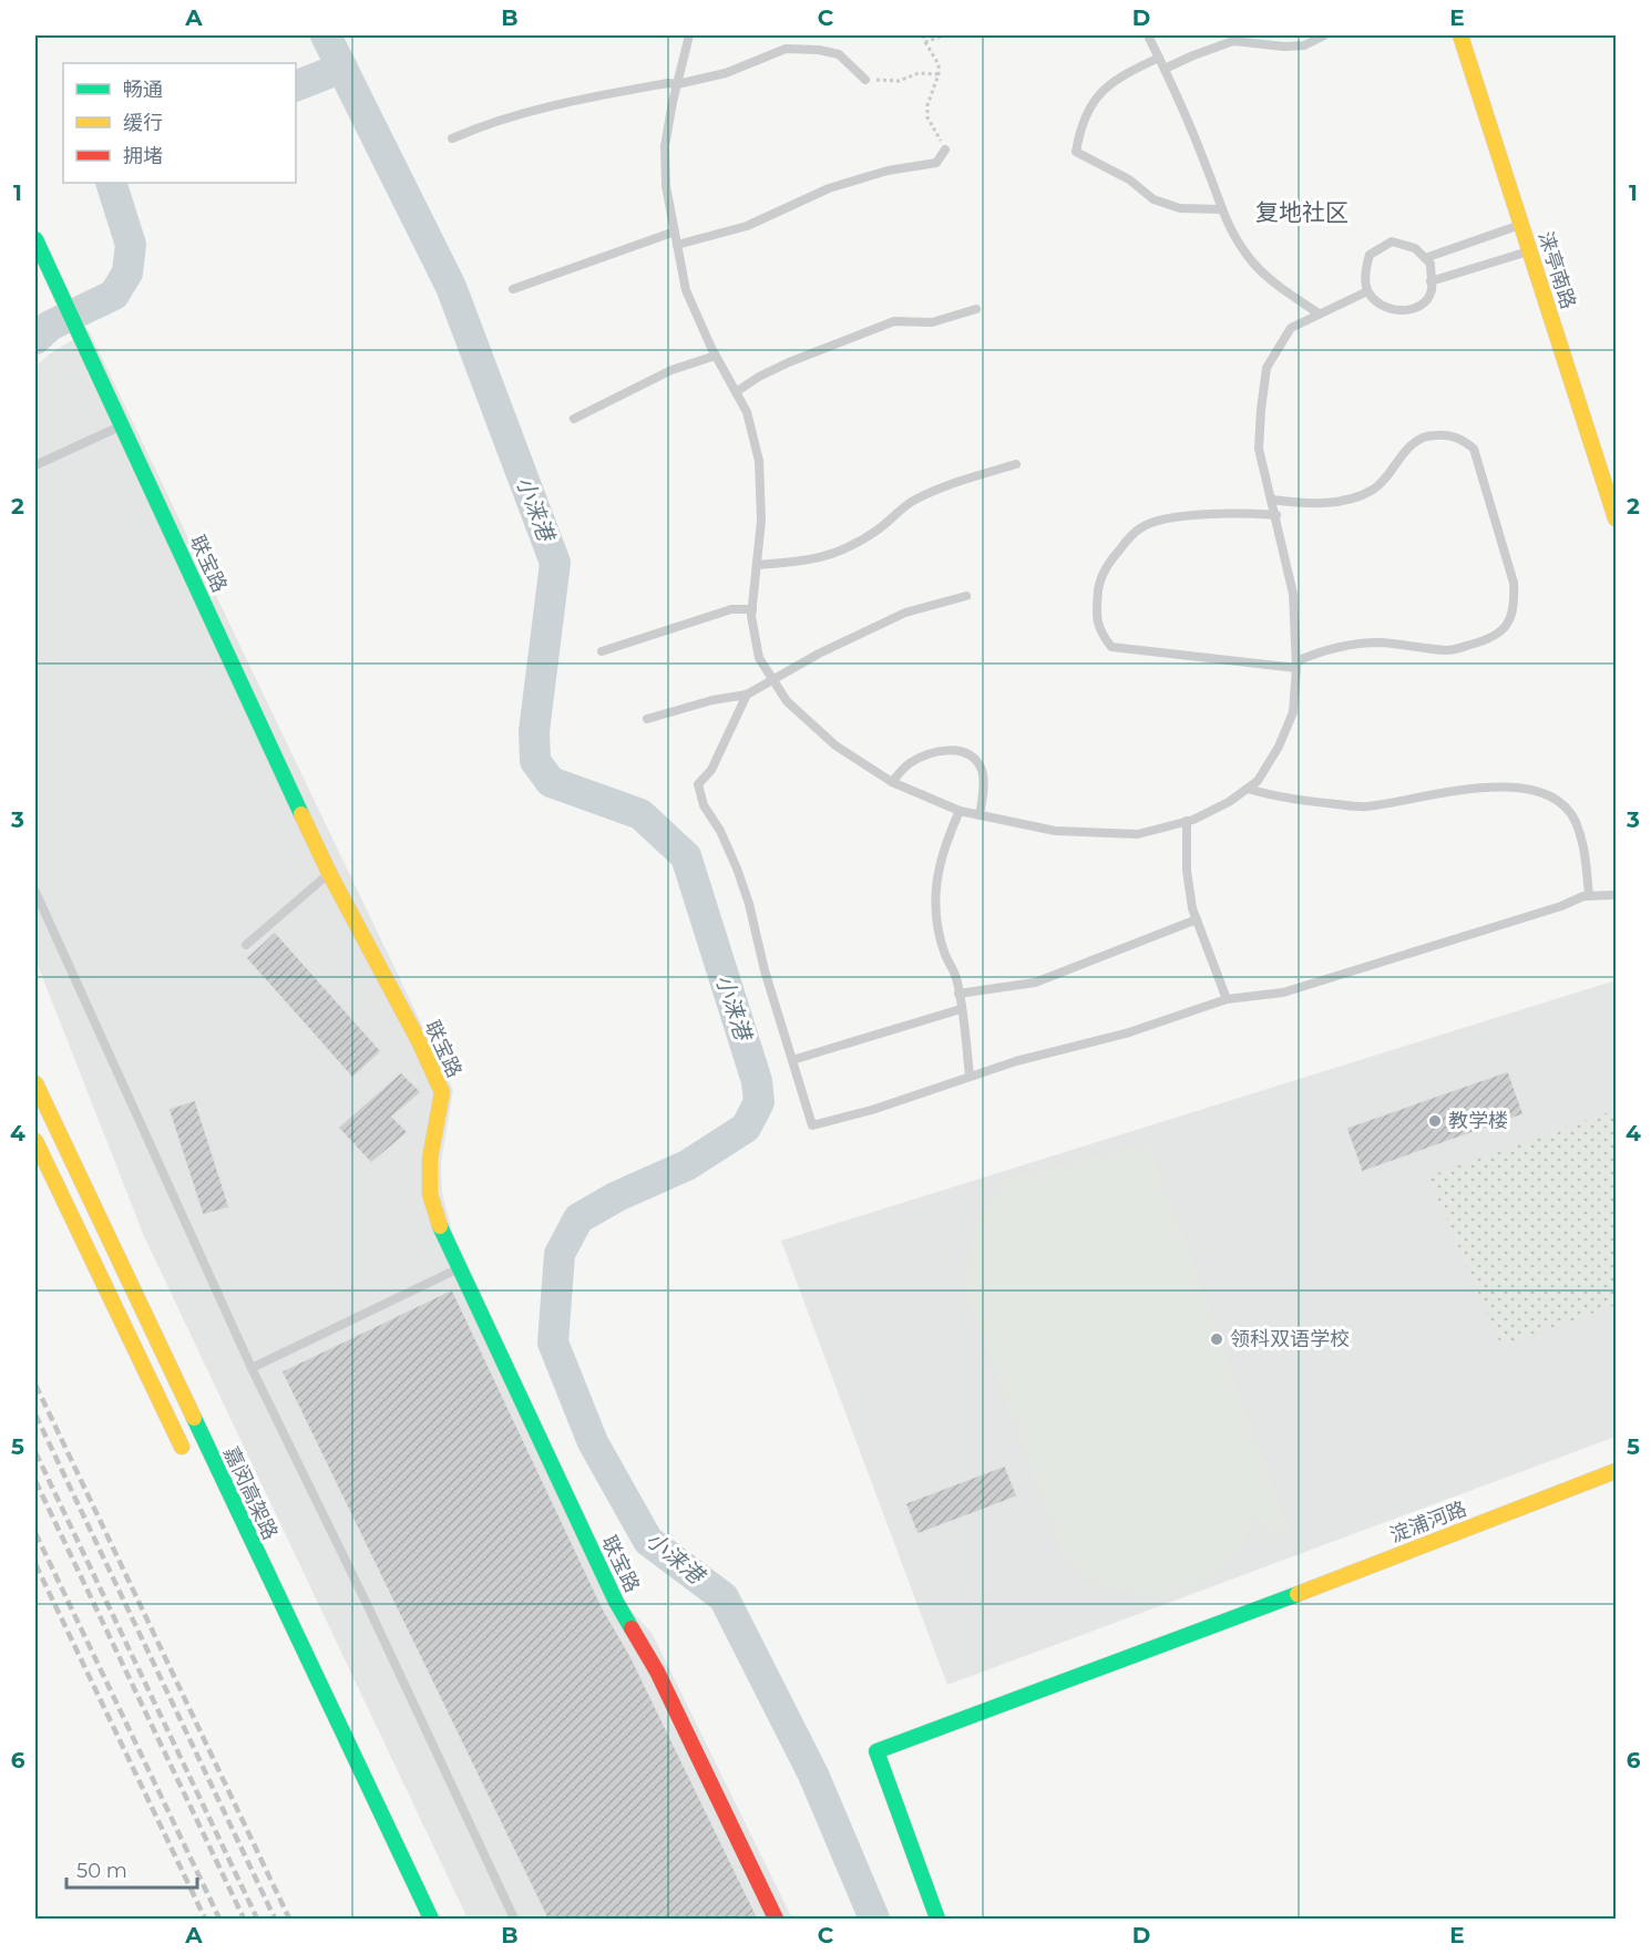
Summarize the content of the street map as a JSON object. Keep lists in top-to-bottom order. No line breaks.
{"streets":{"main road":["涞亭南路","联宝路","嘉闵高架路","淀浦河路"]},"districts":["复地社区"],"water":["小涞港"],"places":["教学楼","领科双语学校"],"legend":["畅通","缓行","拥堵"],"scale_bar":"50 m","grid":{"columns":["A","B","C","D","E"],"rows":["1","2","3","4","5","6"]}}
